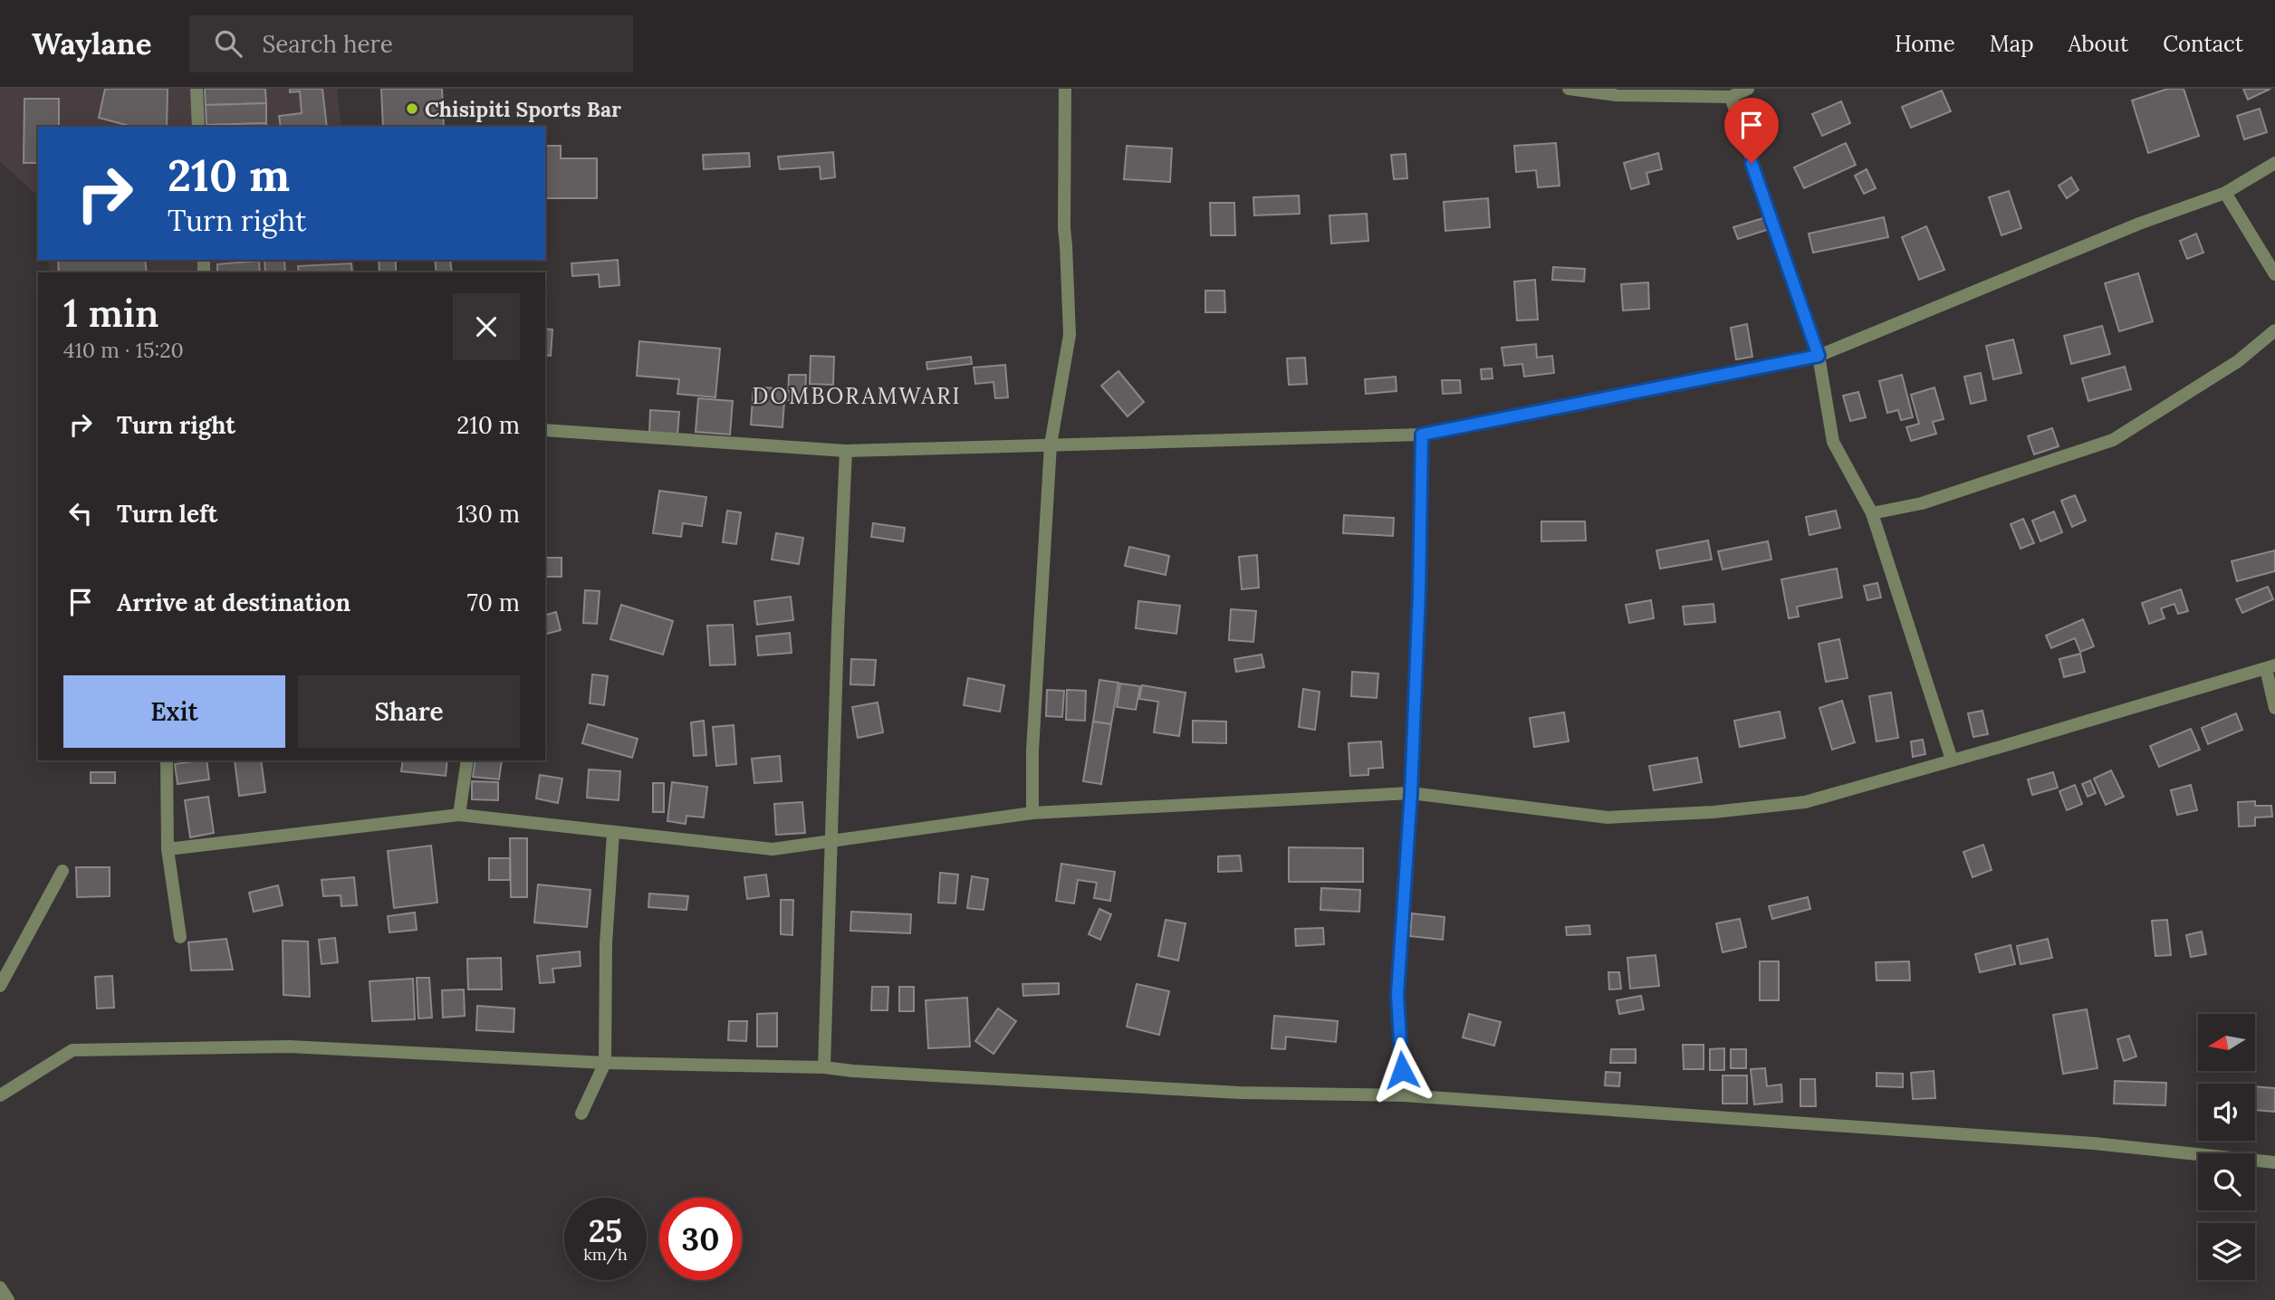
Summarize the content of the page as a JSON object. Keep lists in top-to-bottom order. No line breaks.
{"districts":["DOMBORAMWARI"],"places":["Chisipiti Sports Bar"],"north":"left","page":{"header":"Waylane","search":"Search here","nav":["Home","Map","About","Contact"],"turn":["210 m","Turn right"],"heading":["1 min","410 m · 15:20"],"list":[{"name":"Turn right","value":"210 m"},{"name":"Turn left","value":"130 m"},{"name":"Arrive at destination","value":"70 m"}],"buttons":["Exit","Share"],"speed":"25 km/h","limit":"30"}}
